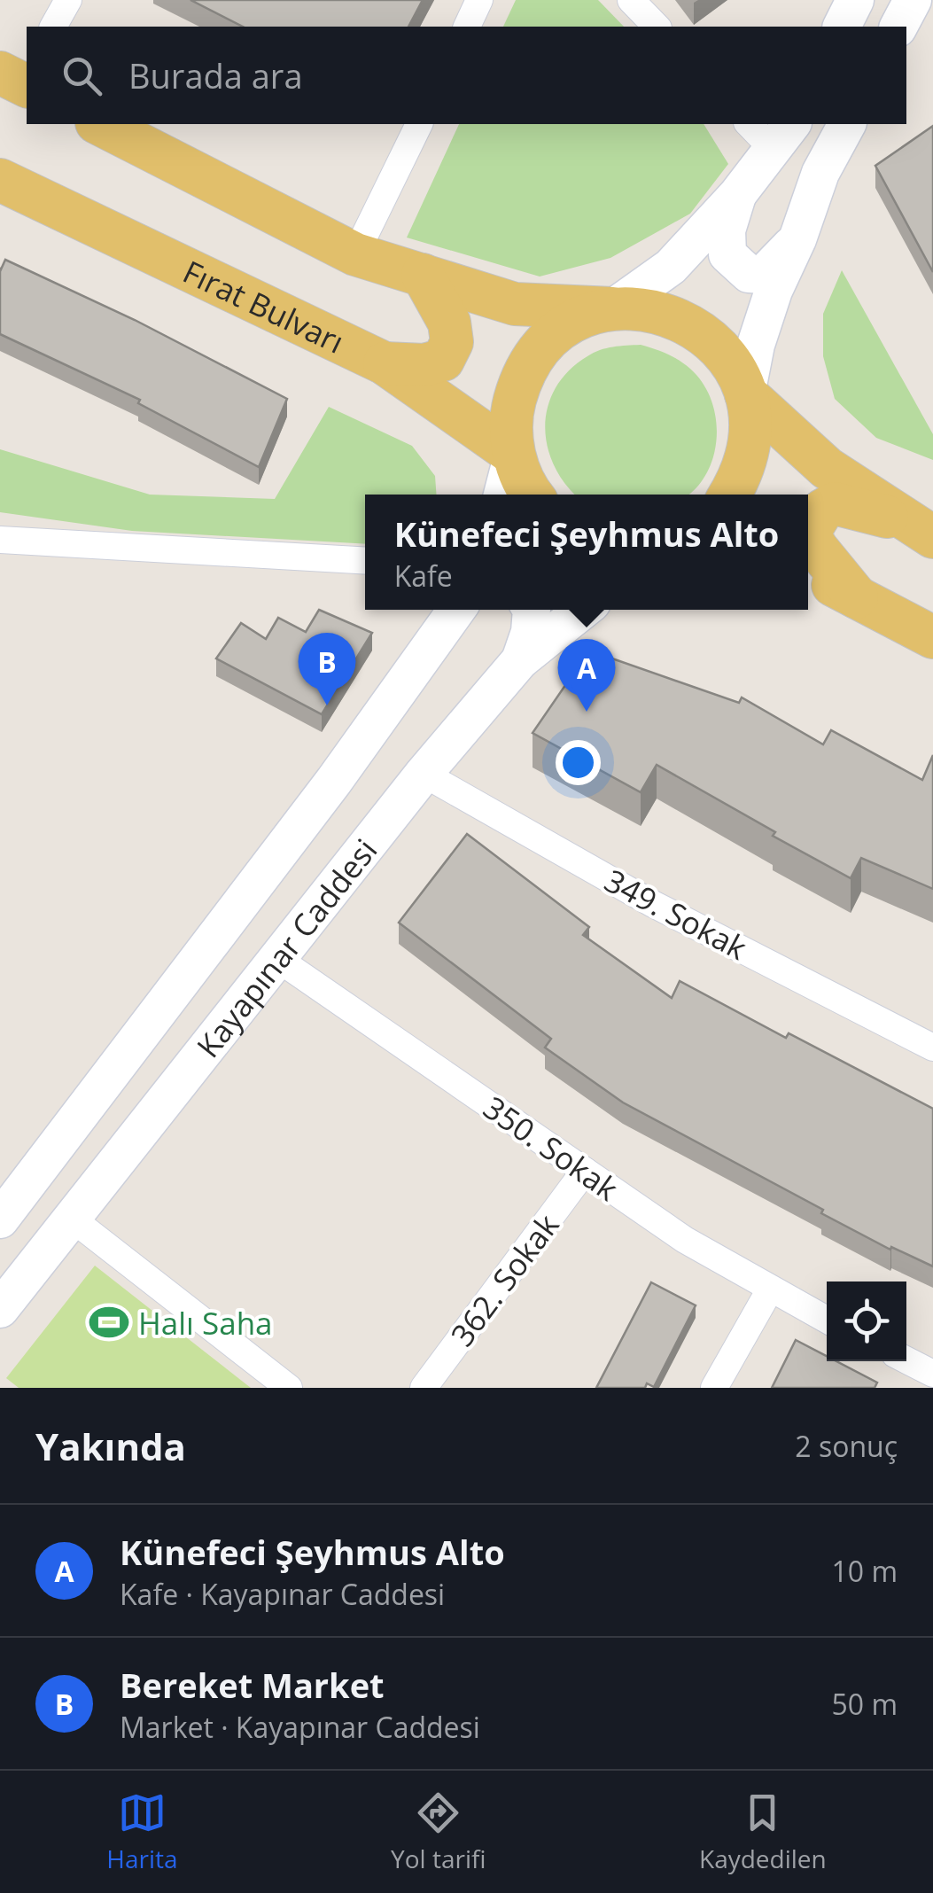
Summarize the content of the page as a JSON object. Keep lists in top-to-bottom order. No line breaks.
{"streets":{"main road":["Fırat Bulvarı","Kayapınar Caddesi"],"street":["349. Sokak","350. Sokak","362. Sokak"]},"crossings":[["349. Sokak","Kayapınar Caddesi"],["Kayapınar Caddesi","350. Sokak"],["350. Sokak","362. Sokak"]],"places":{"sports":["Halı Saha"]},"page":{"search":"Burada ara","popup":["Künefeci Şeyhmus Alto","Kafe"],"pins":["B","A"],"heading":["Yakında","2 sonuç"],"list":[{"mark":"A","name":"Künefeci Şeyhmus Alto","note":"Kafe · Kayapınar Caddesi","value":"10 m"},{"mark":"B","name":"Bereket Market","note":"Market · Kayapınar Caddesi","value":"50 m"}],"nav":["Harita","Yol tarifi","Kaydedilen"]}}
